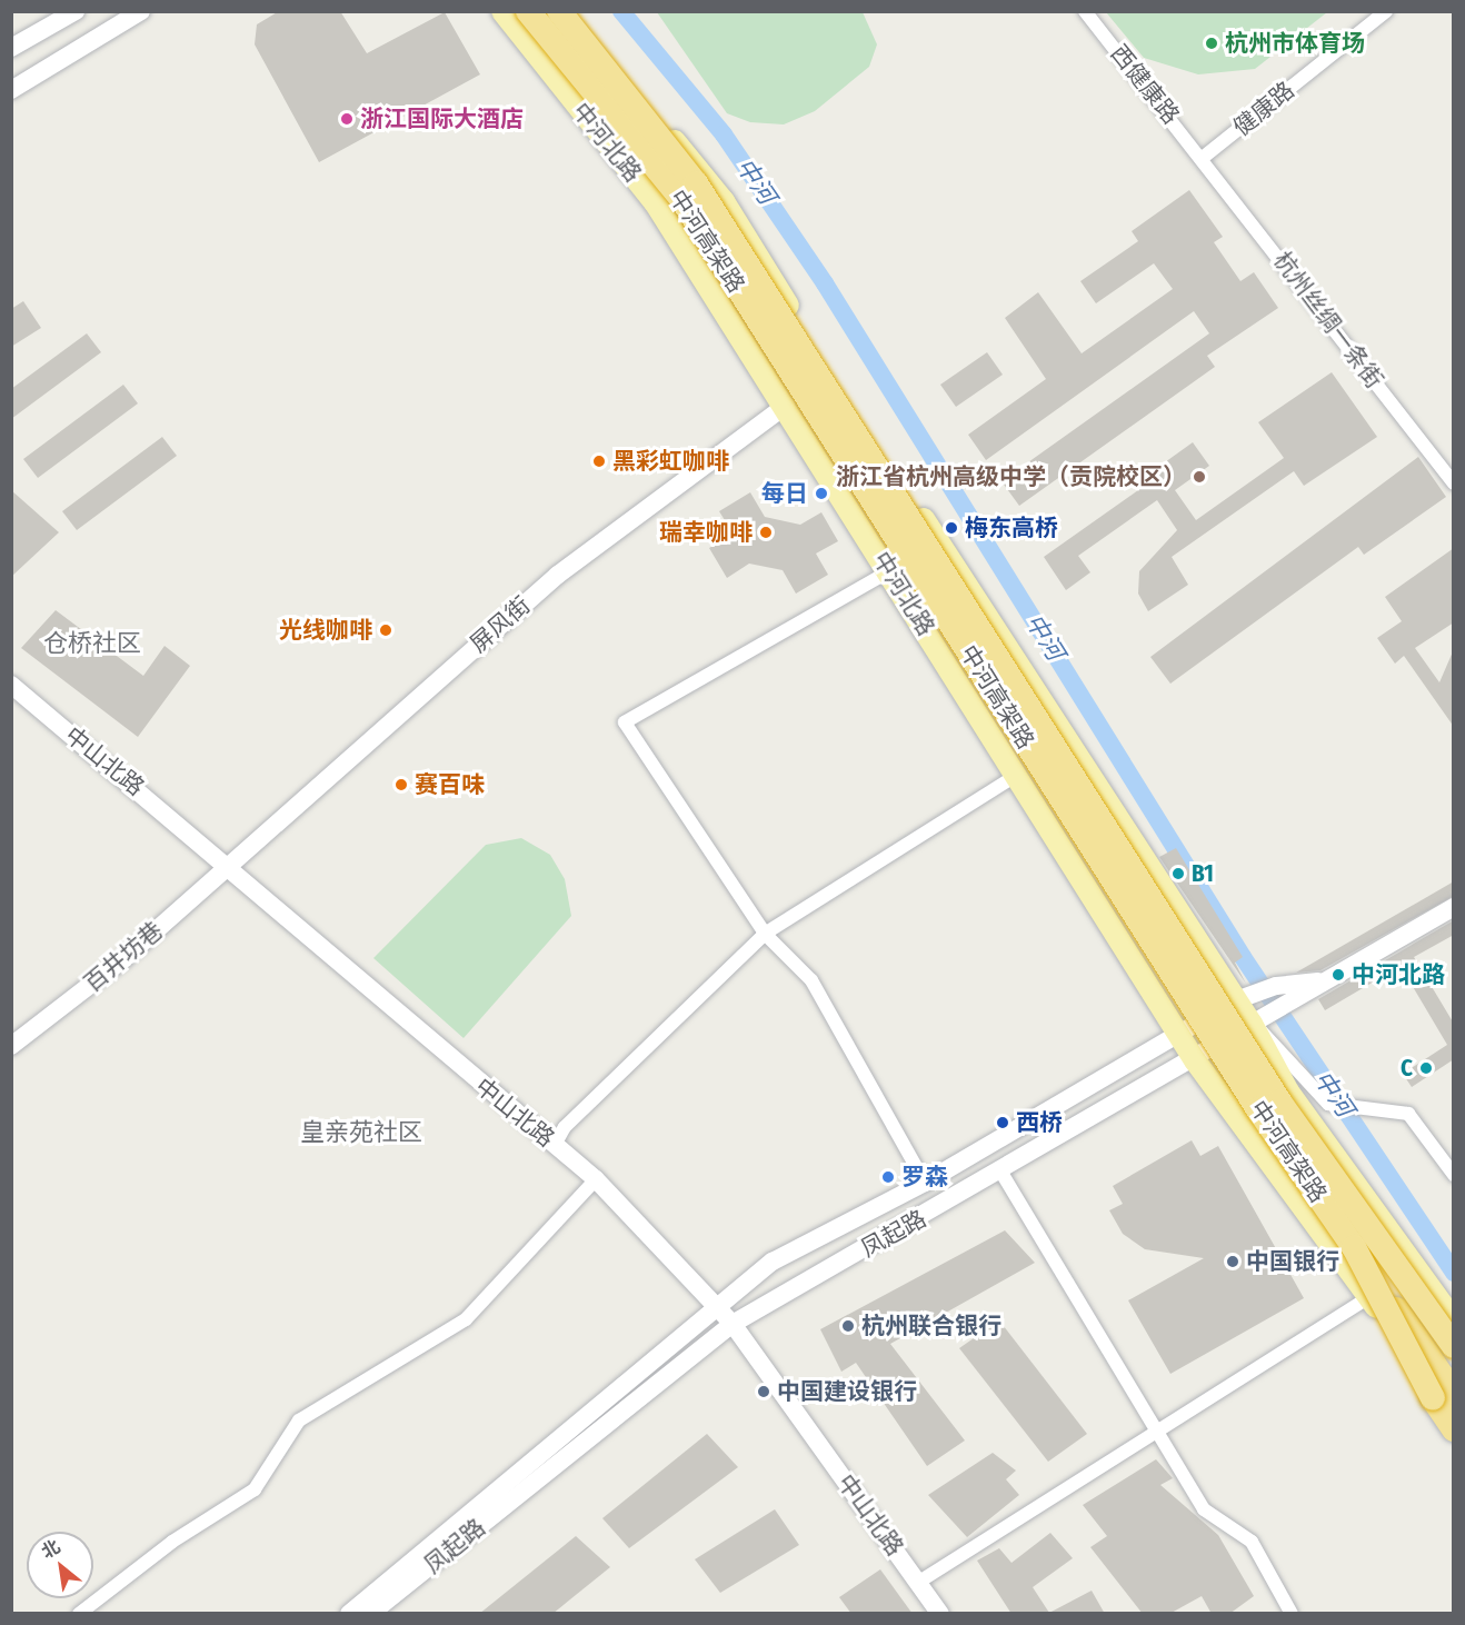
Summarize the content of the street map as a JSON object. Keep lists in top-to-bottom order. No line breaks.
{"streets":{"highway":["中河高架路"],"main road":["中河北路","屏风街","中山北路","百井坊巷","凤起路"],"street":["西健康路","健康路","杭州丝绸一条街"]},"crossings":[["西健康路","健康路"],["西健康路","杭州丝绸一条街"],["健康路","杭州丝绸一条街"],["中河北路","屏风街"],["中河北路","凤起路"],["屏风街","中山北路"],["屏风街","百井坊巷"],["中山北路","百井坊巷"],["中山北路","凤起路"]],"districts":["仓桥社区","皇亲苑社区"],"water":["中河"],"places":["杭州市体育场","浙江国际大酒店","黑彩虹咖啡","浙江省杭州高级中学（贡院校区）","每日","梅东高桥","瑞幸咖啡","光线咖啡","赛百味","B1","中河北路","C","西桥","罗森","中国银行","杭州联合银行","中国建设银行"],"north":"top left"}
